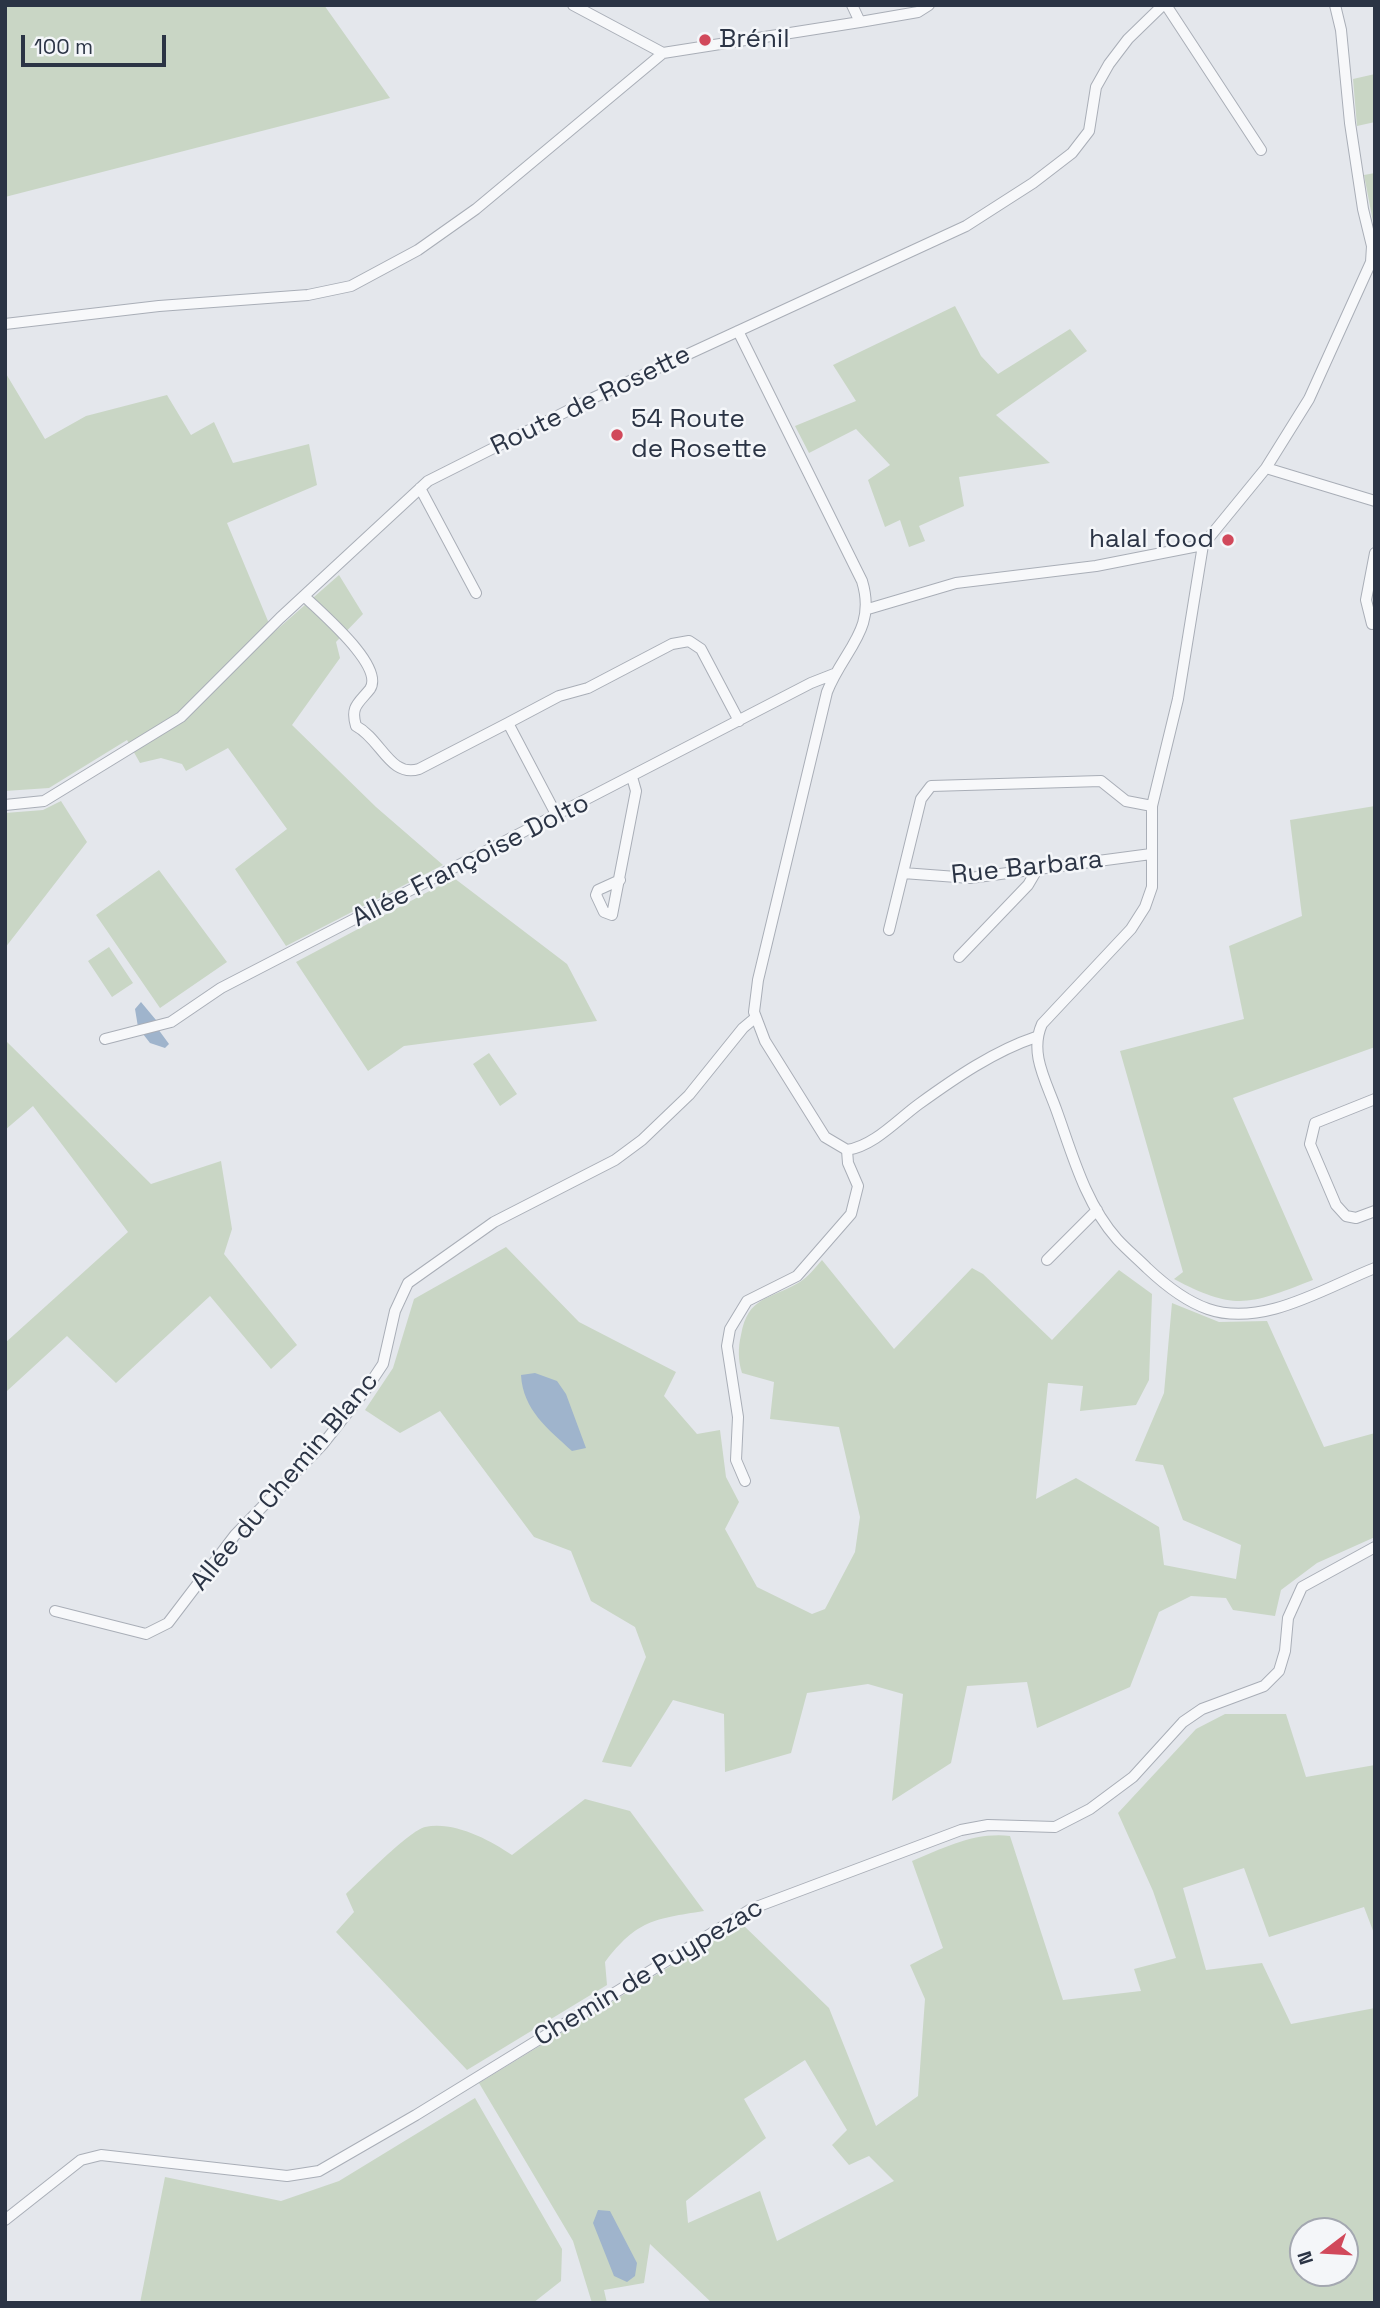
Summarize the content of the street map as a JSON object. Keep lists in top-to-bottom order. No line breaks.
{"streets":{"street":["Route de Rosette","Allée Françoise Dolto","Rue Barbara","Allée du Chemin Blanc","Chemin de Puypezac"]},"places":["Brénil","54 Route de Rosette","halal food"],"scale_bar":"100 m","north":"left"}
